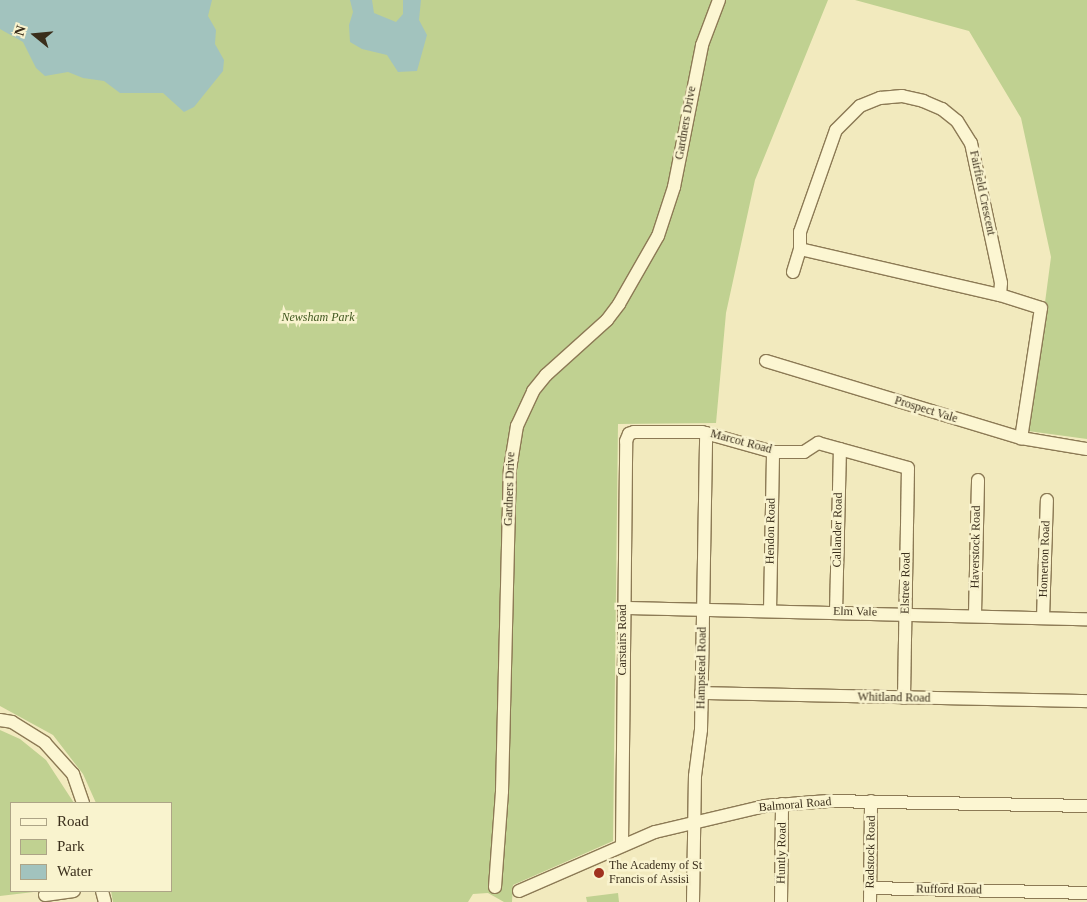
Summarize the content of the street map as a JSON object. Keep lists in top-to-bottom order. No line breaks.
{"streets":{"street":["Gardners Drive","Fairfield Crescent","Prospect Vale","Marcot Road","Callander Road","Hendon Road","Haverstock Road","Homerton Road","Elstree Road","Elm Vale","Carstairs Road","Hampstead Road","Whitland Road","Balmoral Road","Radstock Road","Huntly Road","Rufford Road"]},"crossings":[["Marcot Road","Callander Road"],["Marcot Road","Hendon Road"],["Marcot Road","Elstree Road"],["Marcot Road","Carstairs Road"],["Marcot Road","Hampstead Road"],["Callander Road","Elm Vale"],["Hendon Road","Elm Vale"],["Haverstock Road","Elm Vale"],["Homerton Road","Elm Vale"],["Elstree Road","Elm Vale"],["Elstree Road","Whitland Road"],["Elm Vale","Carstairs Road"],["Elm Vale","Hampstead Road"],["Carstairs Road","Balmoral Road"],["Hampstead Road","Whitland Road"],["Hampstead Road","Balmoral Road"],["Balmoral Road","Radstock Road"],["Balmoral Road","Huntly Road"],["Radstock Road","Rufford Road"]],"parks":["Newsham Park"],"places":["The Academy of St Francis of Assisi"],"legend":["Road","Park","Water"],"north":"left"}
